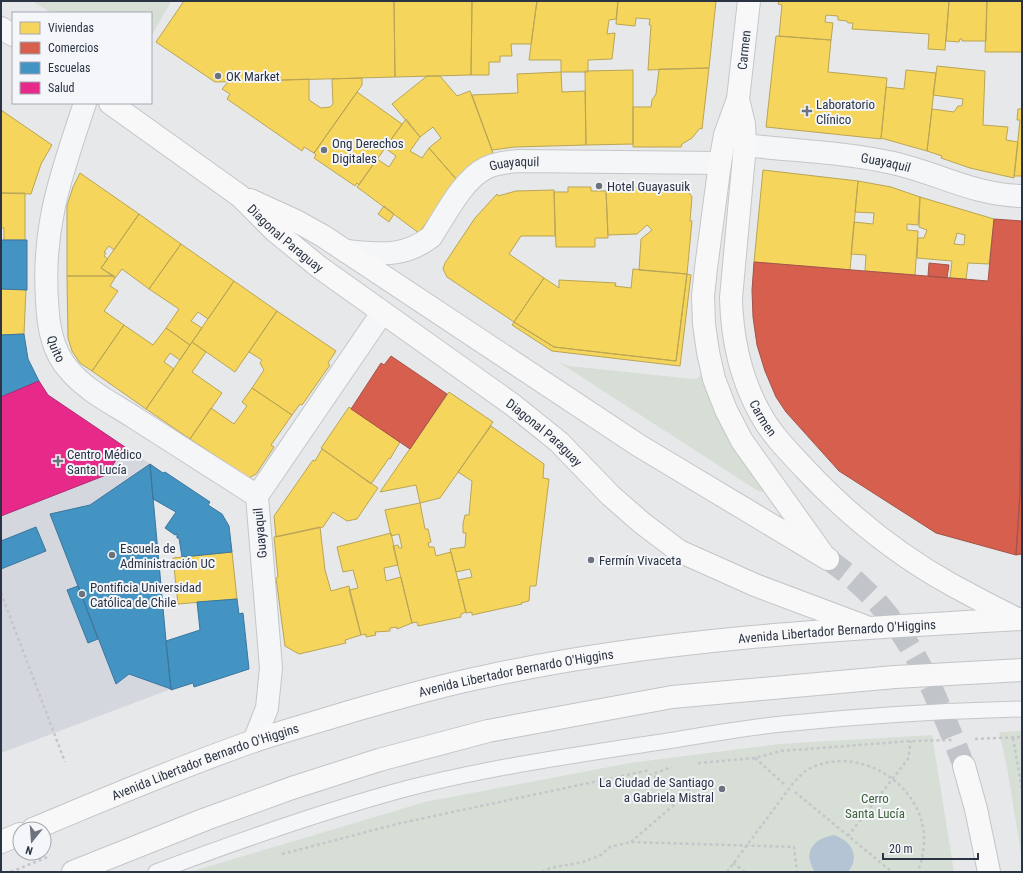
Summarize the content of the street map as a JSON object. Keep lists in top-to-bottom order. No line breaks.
{"streets":{"main road":["Carmen","Diagonal Paraguay","Avenida Libertador Bernardo O'Higgins"],"street":["Guayaquil","Quito"]},"crossings":[["Carmen","Guayaquil"],["Carmen","Diagonal Paraguay"],["Carmen","Avenida Libertador Bernardo O'Higgins"],["Guayaquil","Diagonal Paraguay"],["Guayaquil","Quito"],["Guayaquil","Avenida Libertador Bernardo O'Higgins"],["Diagonal Paraguay","Avenida Libertador Bernardo O'Higgins"]],"parks":["Cerro Santa Lucía"],"places":{"other":["OK Market","Ong Derechos Digitales","Hotel Guayasuik","Escuela de Administración UC","Fermín Vivaceta","Pontificia Universidad Católica de Chile","La Ciudad de Santiago a Gabriela Mistral"],"health":["Laboratorio Clínico","Centro Médico Santa Lucía"]},"legend":["Viviendas","Comercios","Escuelas","Salud"],"scale_bar":"20 m","north":"bottom"}
